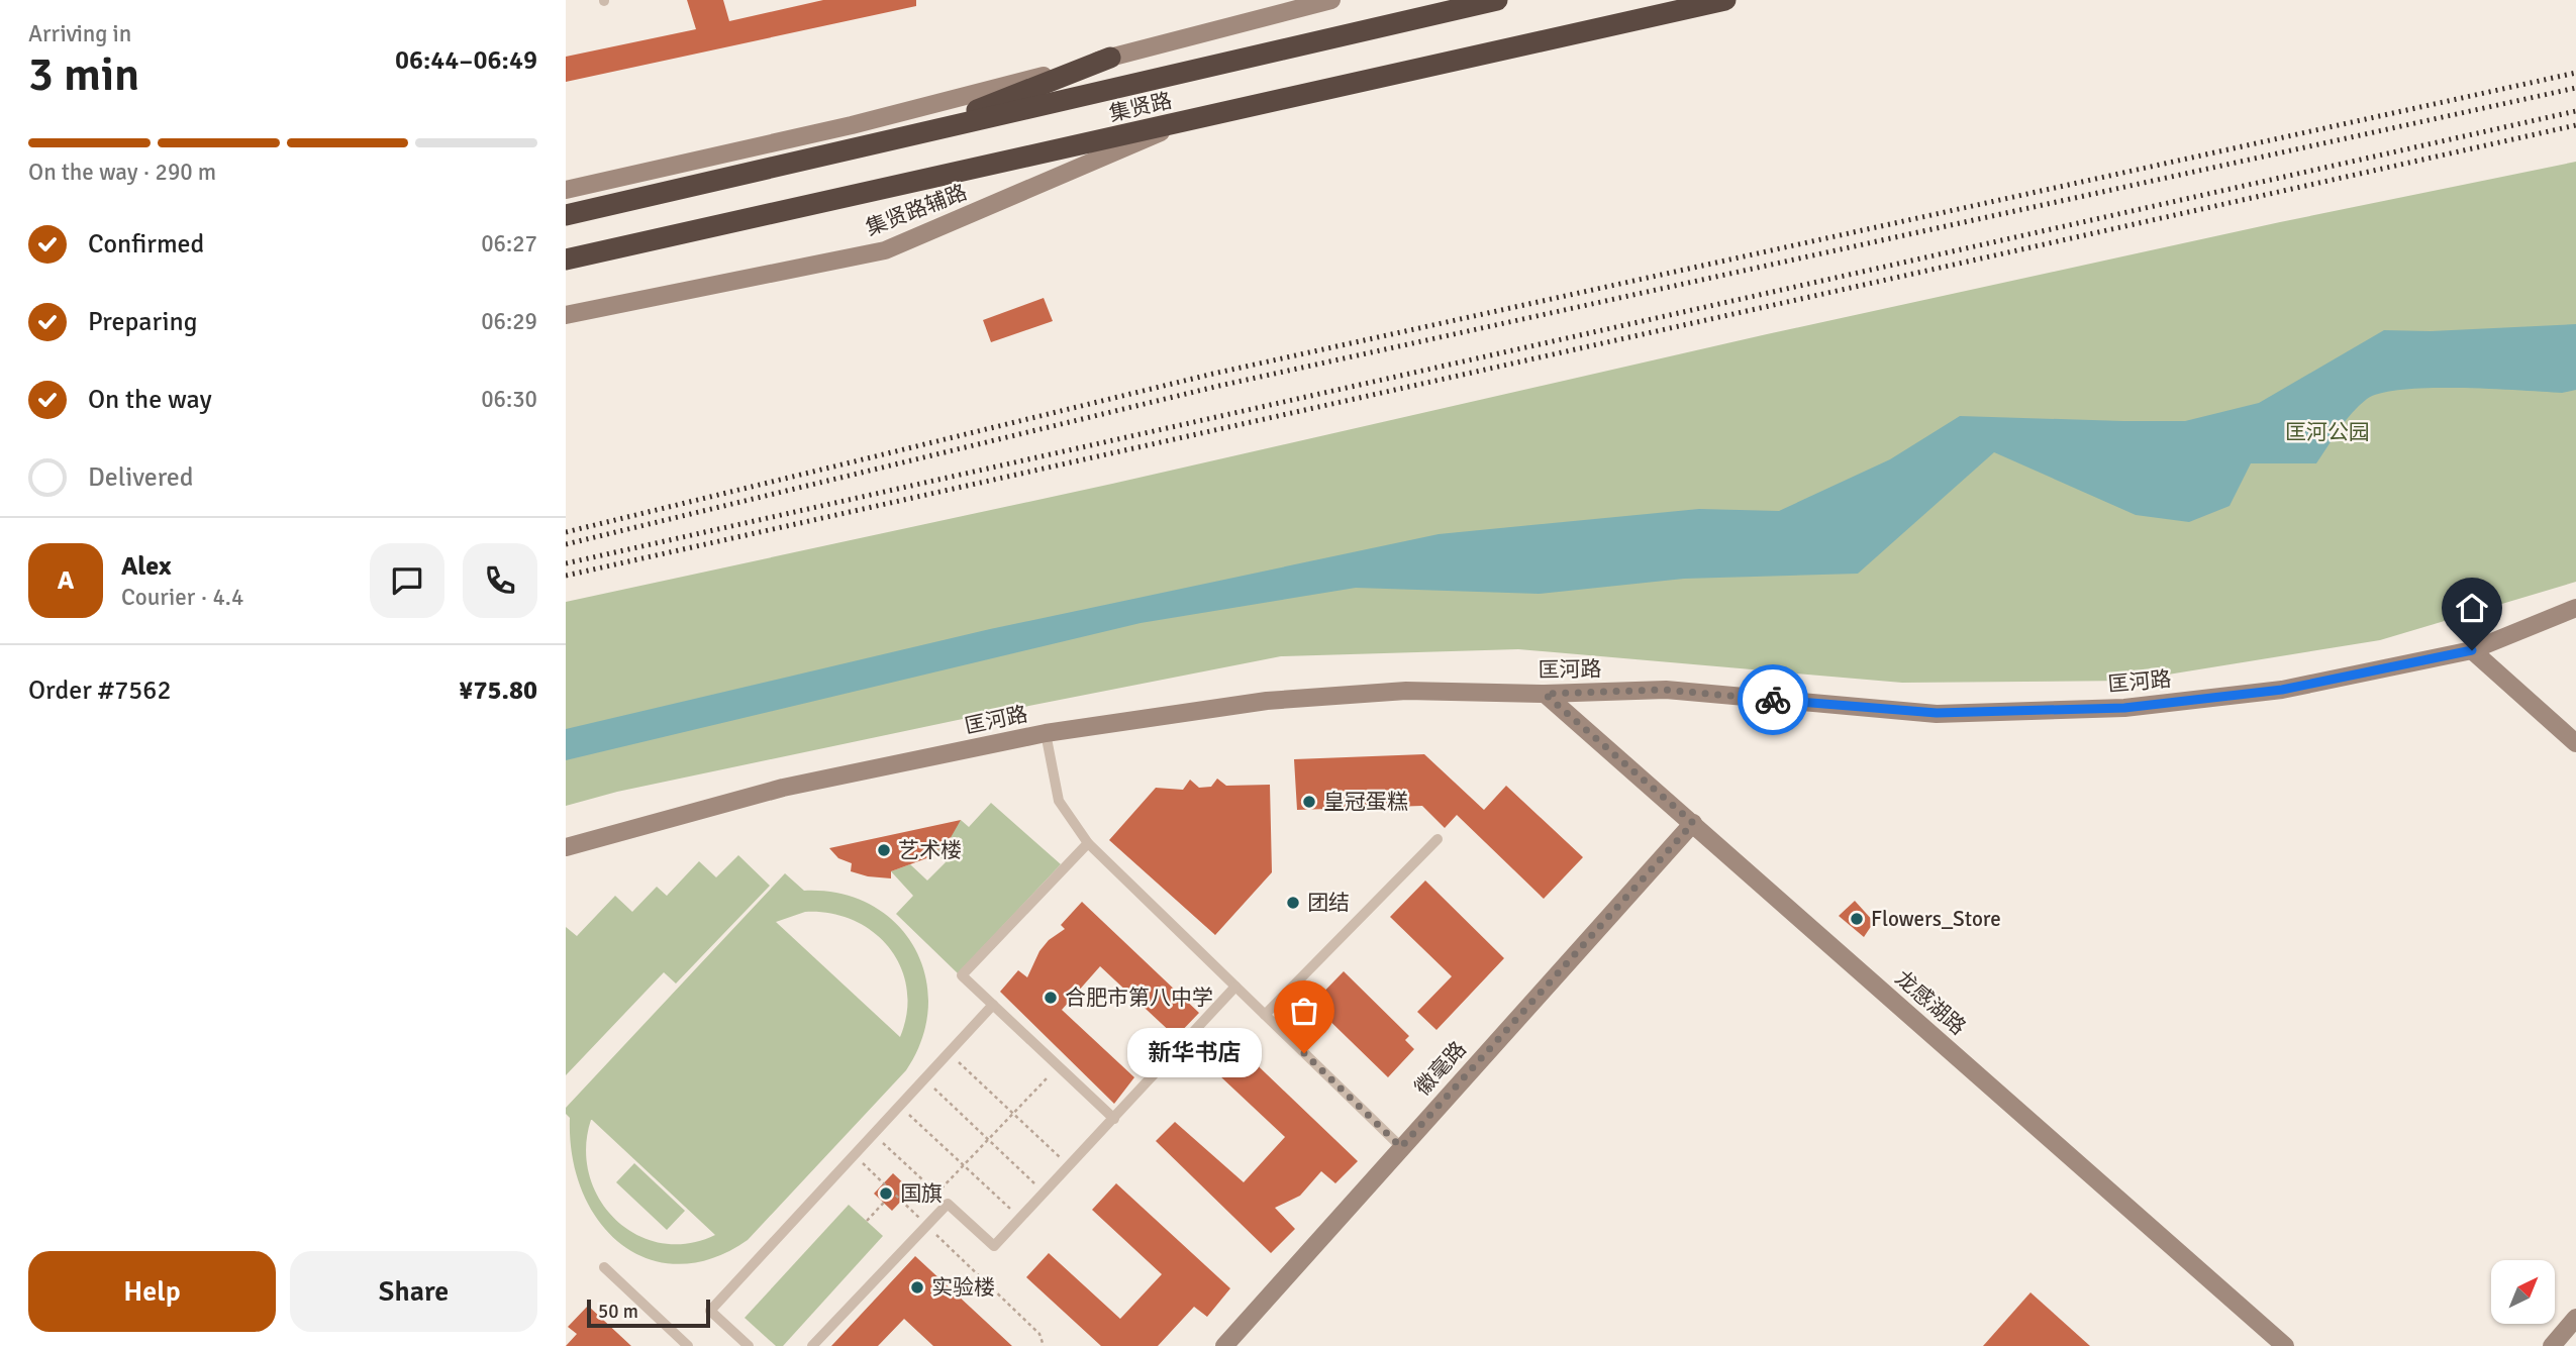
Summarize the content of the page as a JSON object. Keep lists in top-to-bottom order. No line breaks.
{"streets":{"highway":["集贤路"],"street":["集贤路辅路","匡河路","龙感湖路","徽毫路"]},"crossings":[["集贤路","集贤路辅路"],["匡河路","龙感湖路"],["龙感湖路","徽毫路"]],"parks":["匡河公园"],"places":["皇冠蛋糕","艺术楼","团结","Flowers_Store","合肥市第八中学","新华书店","国旗","实验楼"],"scale_bar":"50 m","north":"top right","page":{"heading":["3 min","Arriving in","06:44–06:49"],"panel":["Alex","Courier · 4.4","Order #7562","¥75.80"],"bar":"On the way · 290 m","list":[["Confirmed","06:27"],["Preparing","06:29"],["On the way","06:30"],"Delivered"],"round":"A","bubble":"新华书店","buttons":["Help","Share"],"scale":"50 m"}}
